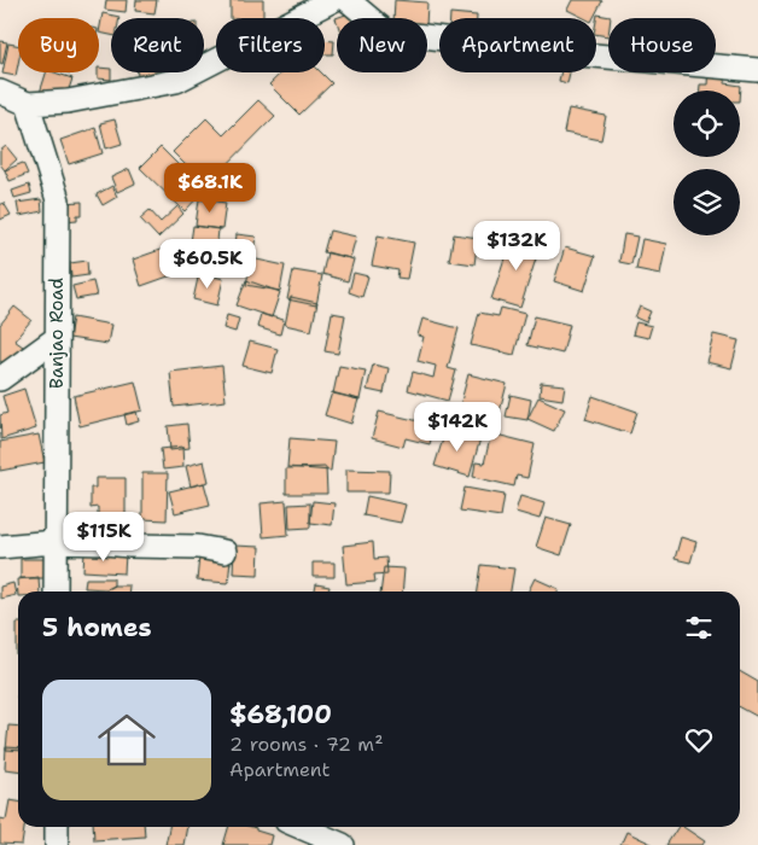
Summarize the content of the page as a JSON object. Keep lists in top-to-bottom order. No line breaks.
{"streets":{"street":["Banjao Road"]},"page":{"chip":["Buy","Rent","Filters","New","Apartment","House"],"price":["$68.1K","$132K","$60.5K","$142K","$115K"],"heading":"5 homes","list":[{"name":"$68,100","note":"2 rooms · 72 m² · Apartment"}]}}
